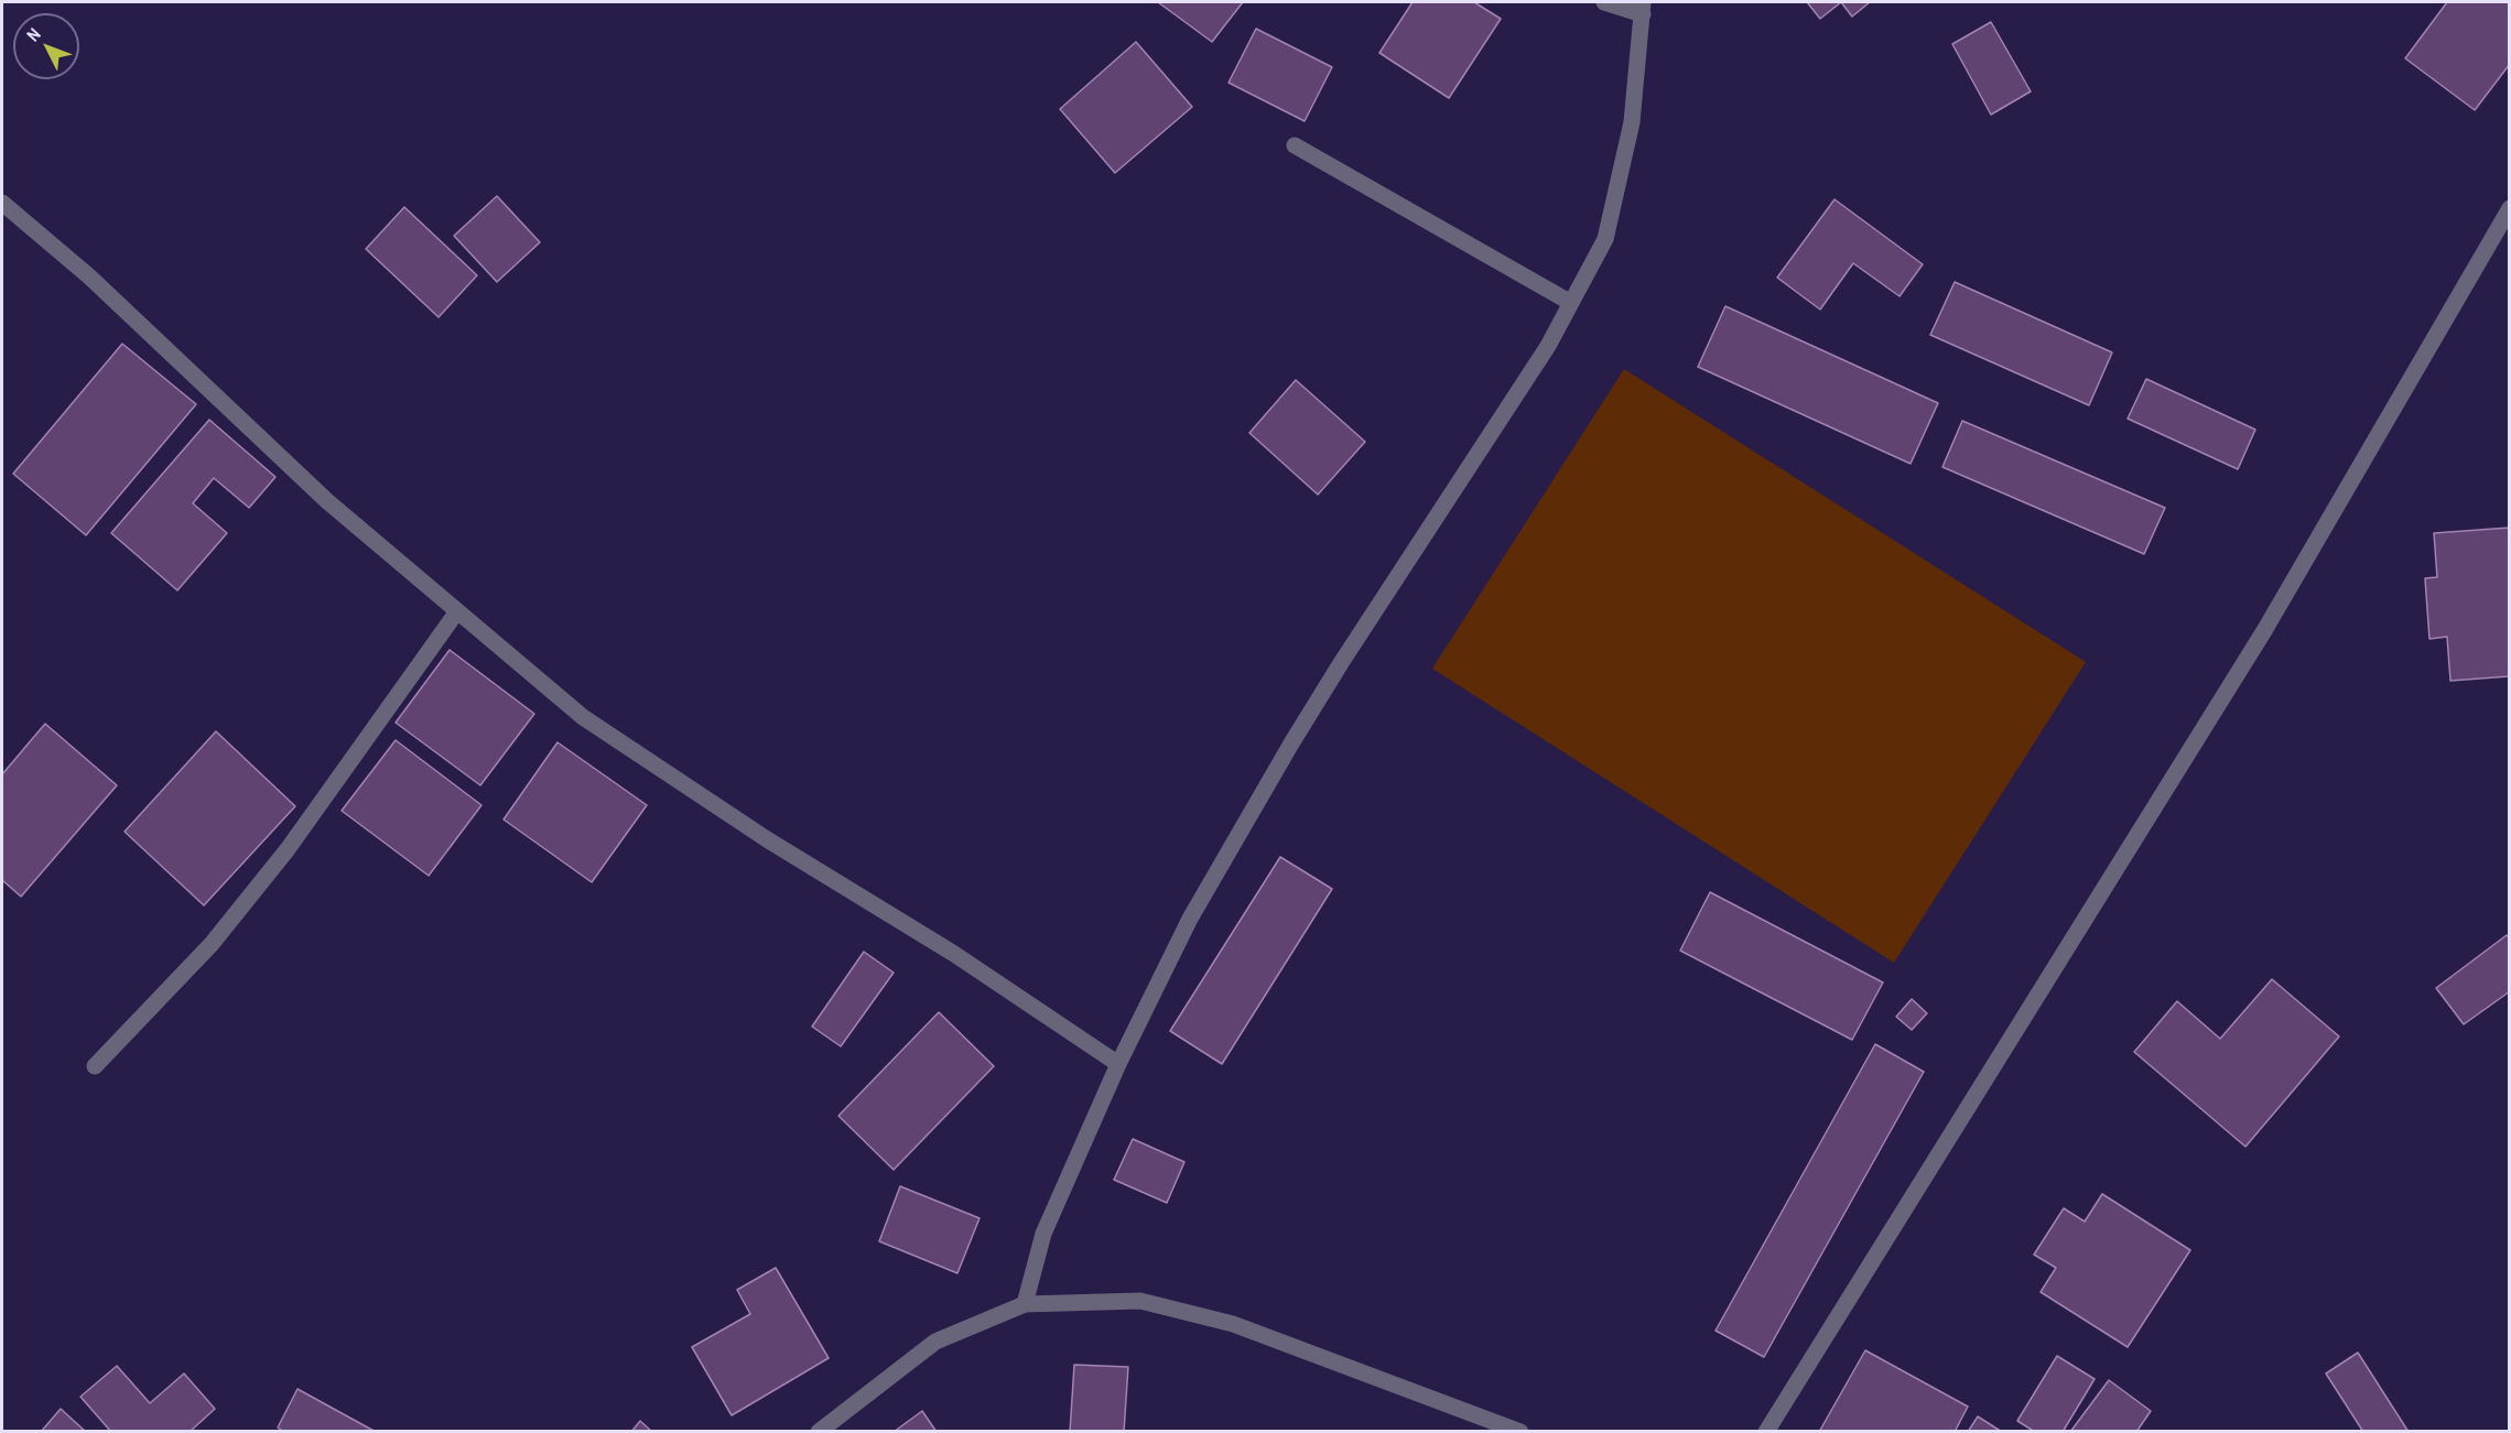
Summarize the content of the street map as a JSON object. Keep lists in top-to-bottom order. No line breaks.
{"north":"top left"}
